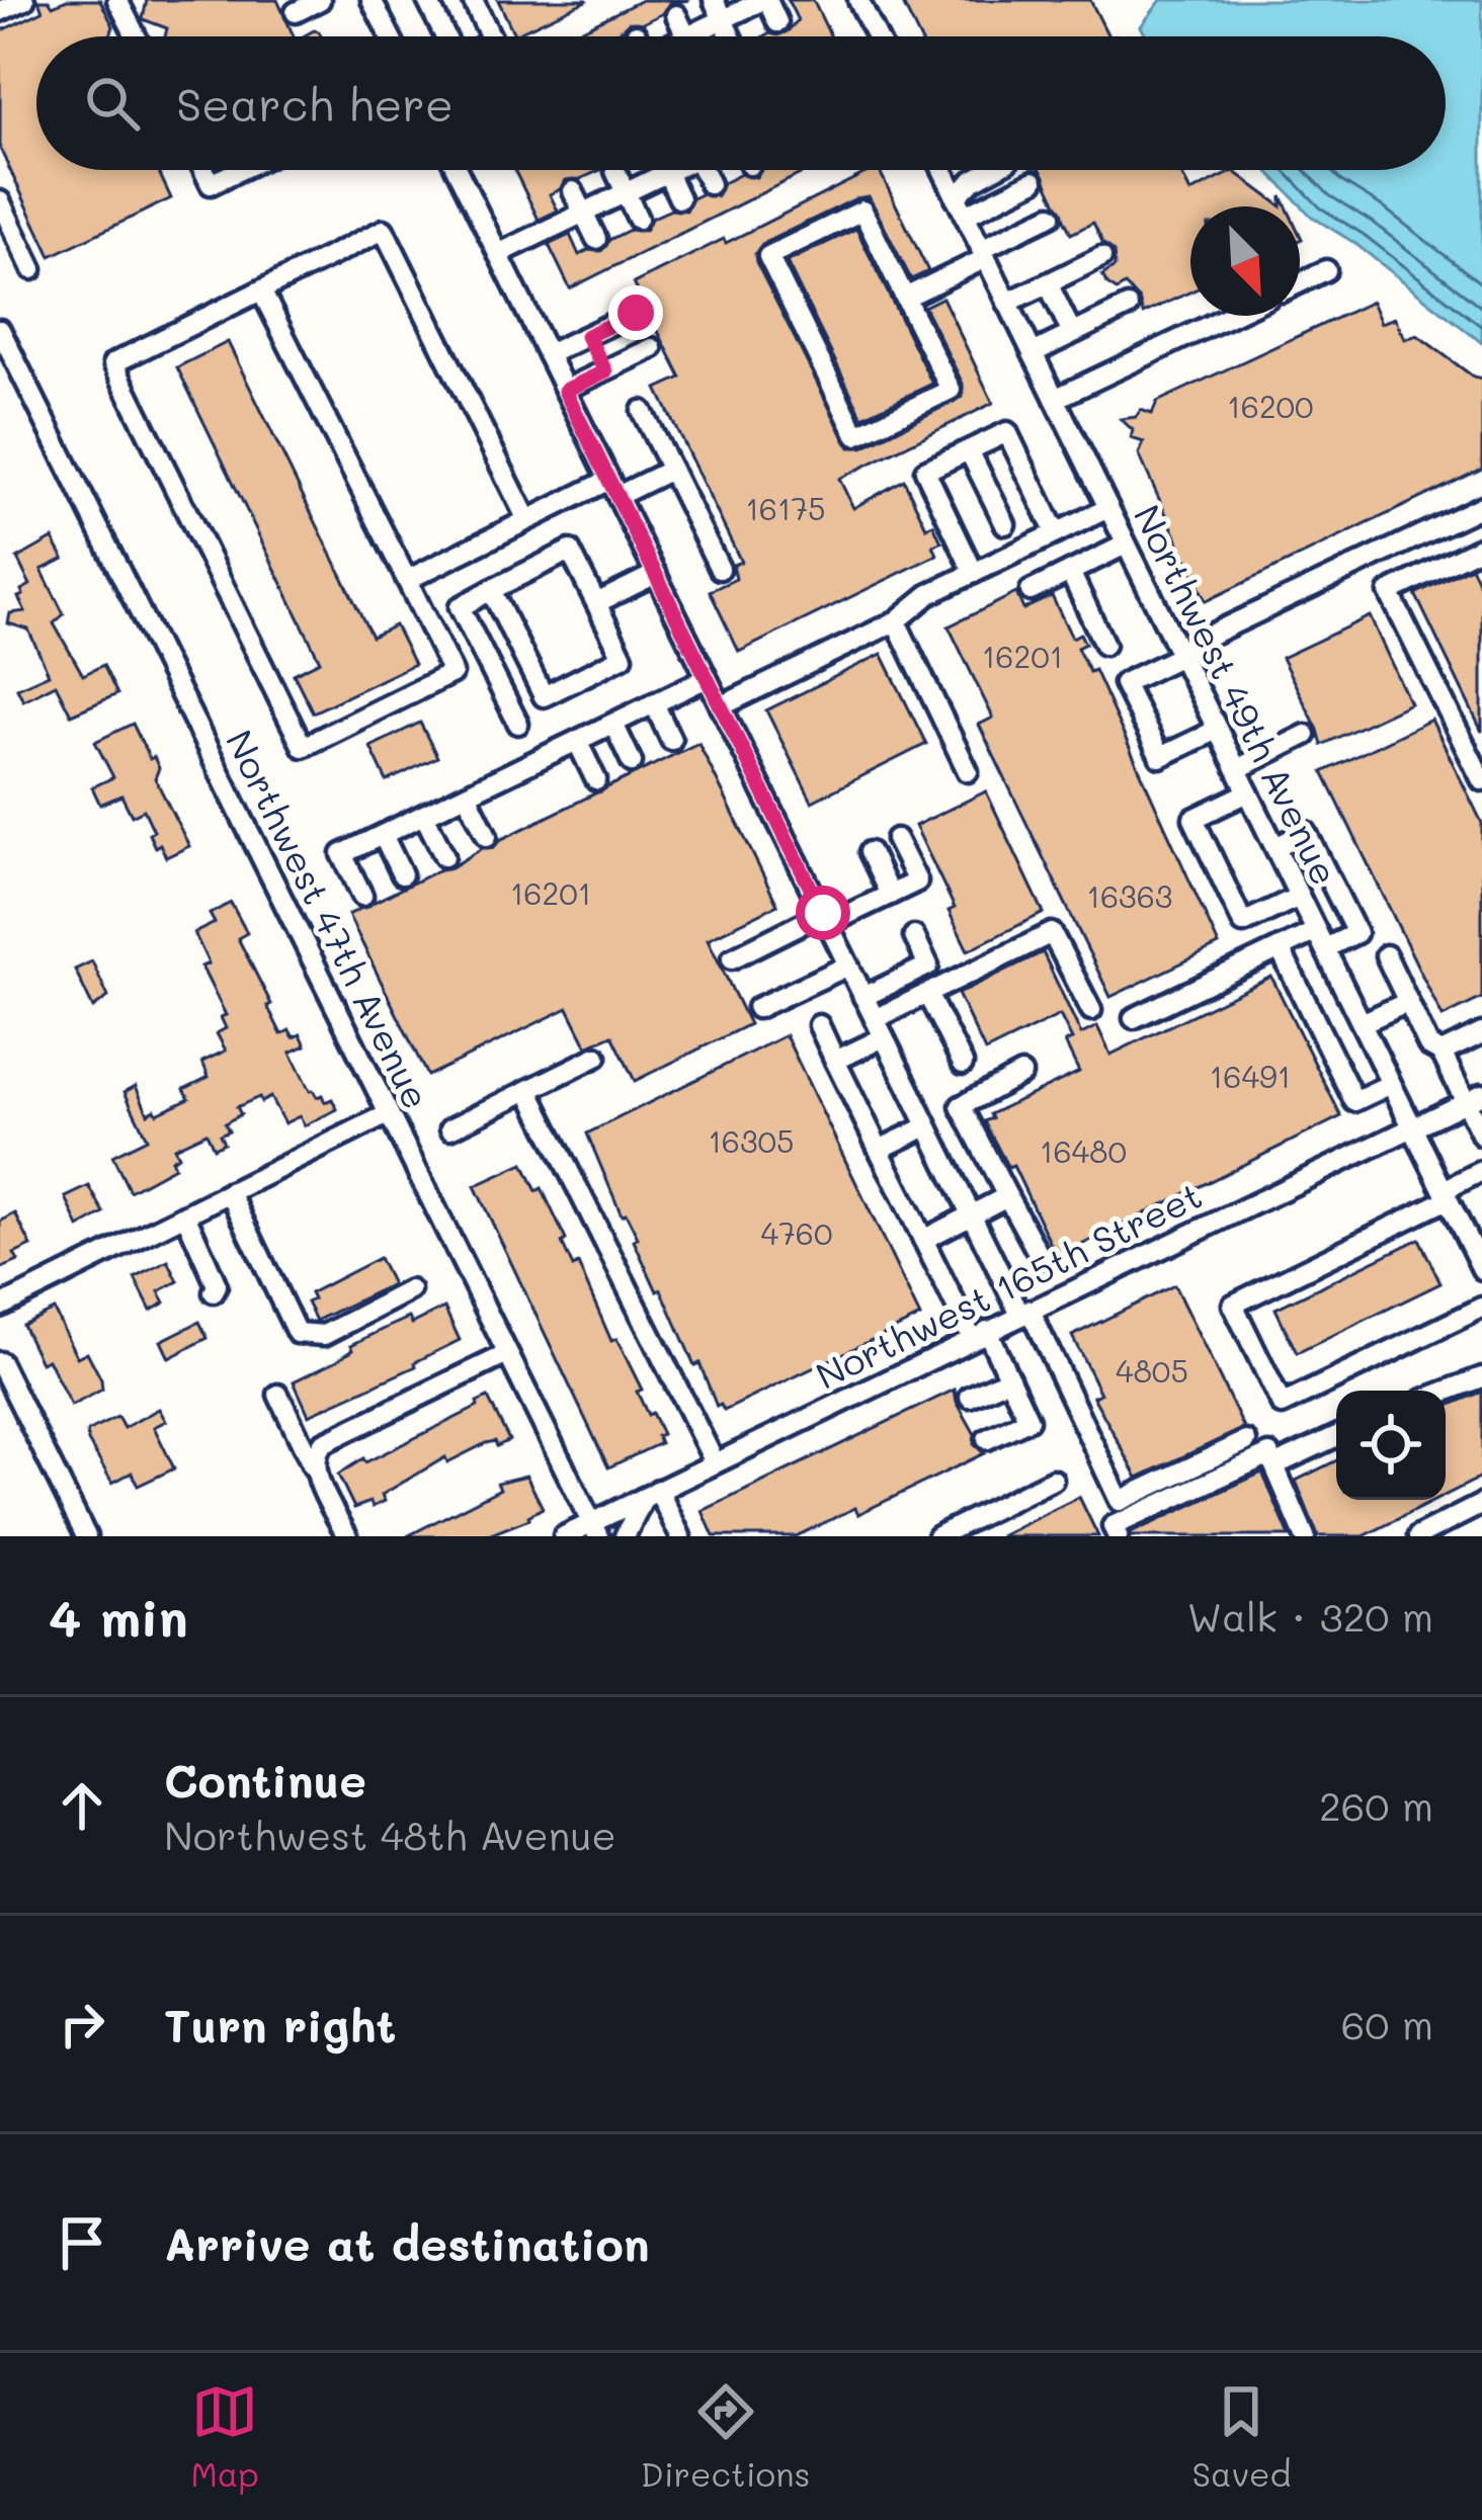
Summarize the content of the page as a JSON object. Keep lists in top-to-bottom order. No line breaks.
{"streets":{"street":["Northwest 49th Avenue","Northwest 47th Avenue","Northwest 165th Street"]},"crossings":[["Northwest 49th Avenue","Northwest 165th Street"],["Northwest 47th Avenue","Northwest 165th Street"]],"house_numbers":["16200","16175","16201","16201","16363","16491","16305","16480","4760","4805"],"north":"bottom right","page":{"search":"Search here","heading":["4 min","Walk · 320 m"],"list":[["Continue","Northwest 48th Avenue","260 m"],["Turn right","60 m"],"Arrive at destination"],"nav":["Map","Directions","Saved"]}}
